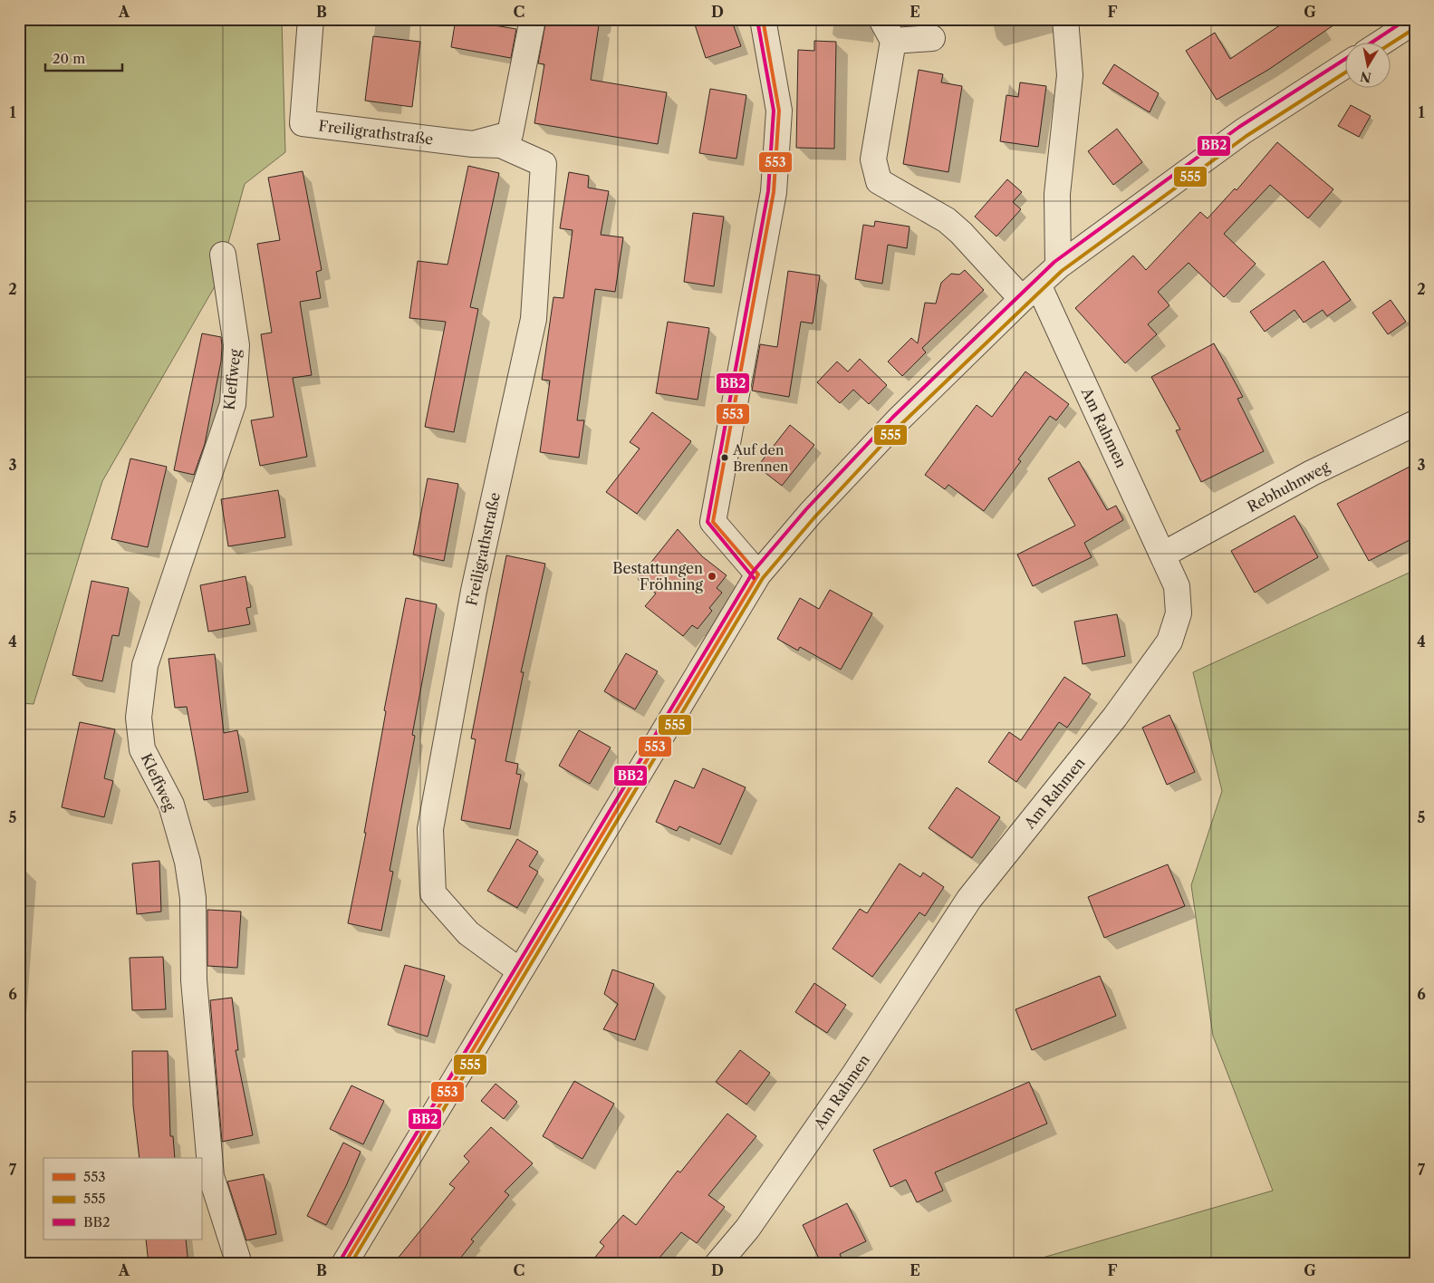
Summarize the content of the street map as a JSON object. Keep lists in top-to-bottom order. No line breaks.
{"streets":{"street":["Freiligrathstraße","Kleffweg","Am Rahmen","Rebhuhnweg"]},"crossings":[["Am Rahmen","Rebhuhnweg"]],"places":["Auf den Brennen","Bestattungen Fröhning"],"lines":["transit line 553","transit line BB2","transit line 555"],"legend":["553","555","BB2"],"scale_bar":"20 m","north":"bottom","grid":{"columns":["A","B","C","D","E","F","G"],"rows":["1","2","3","4","5","6","7"]}}
